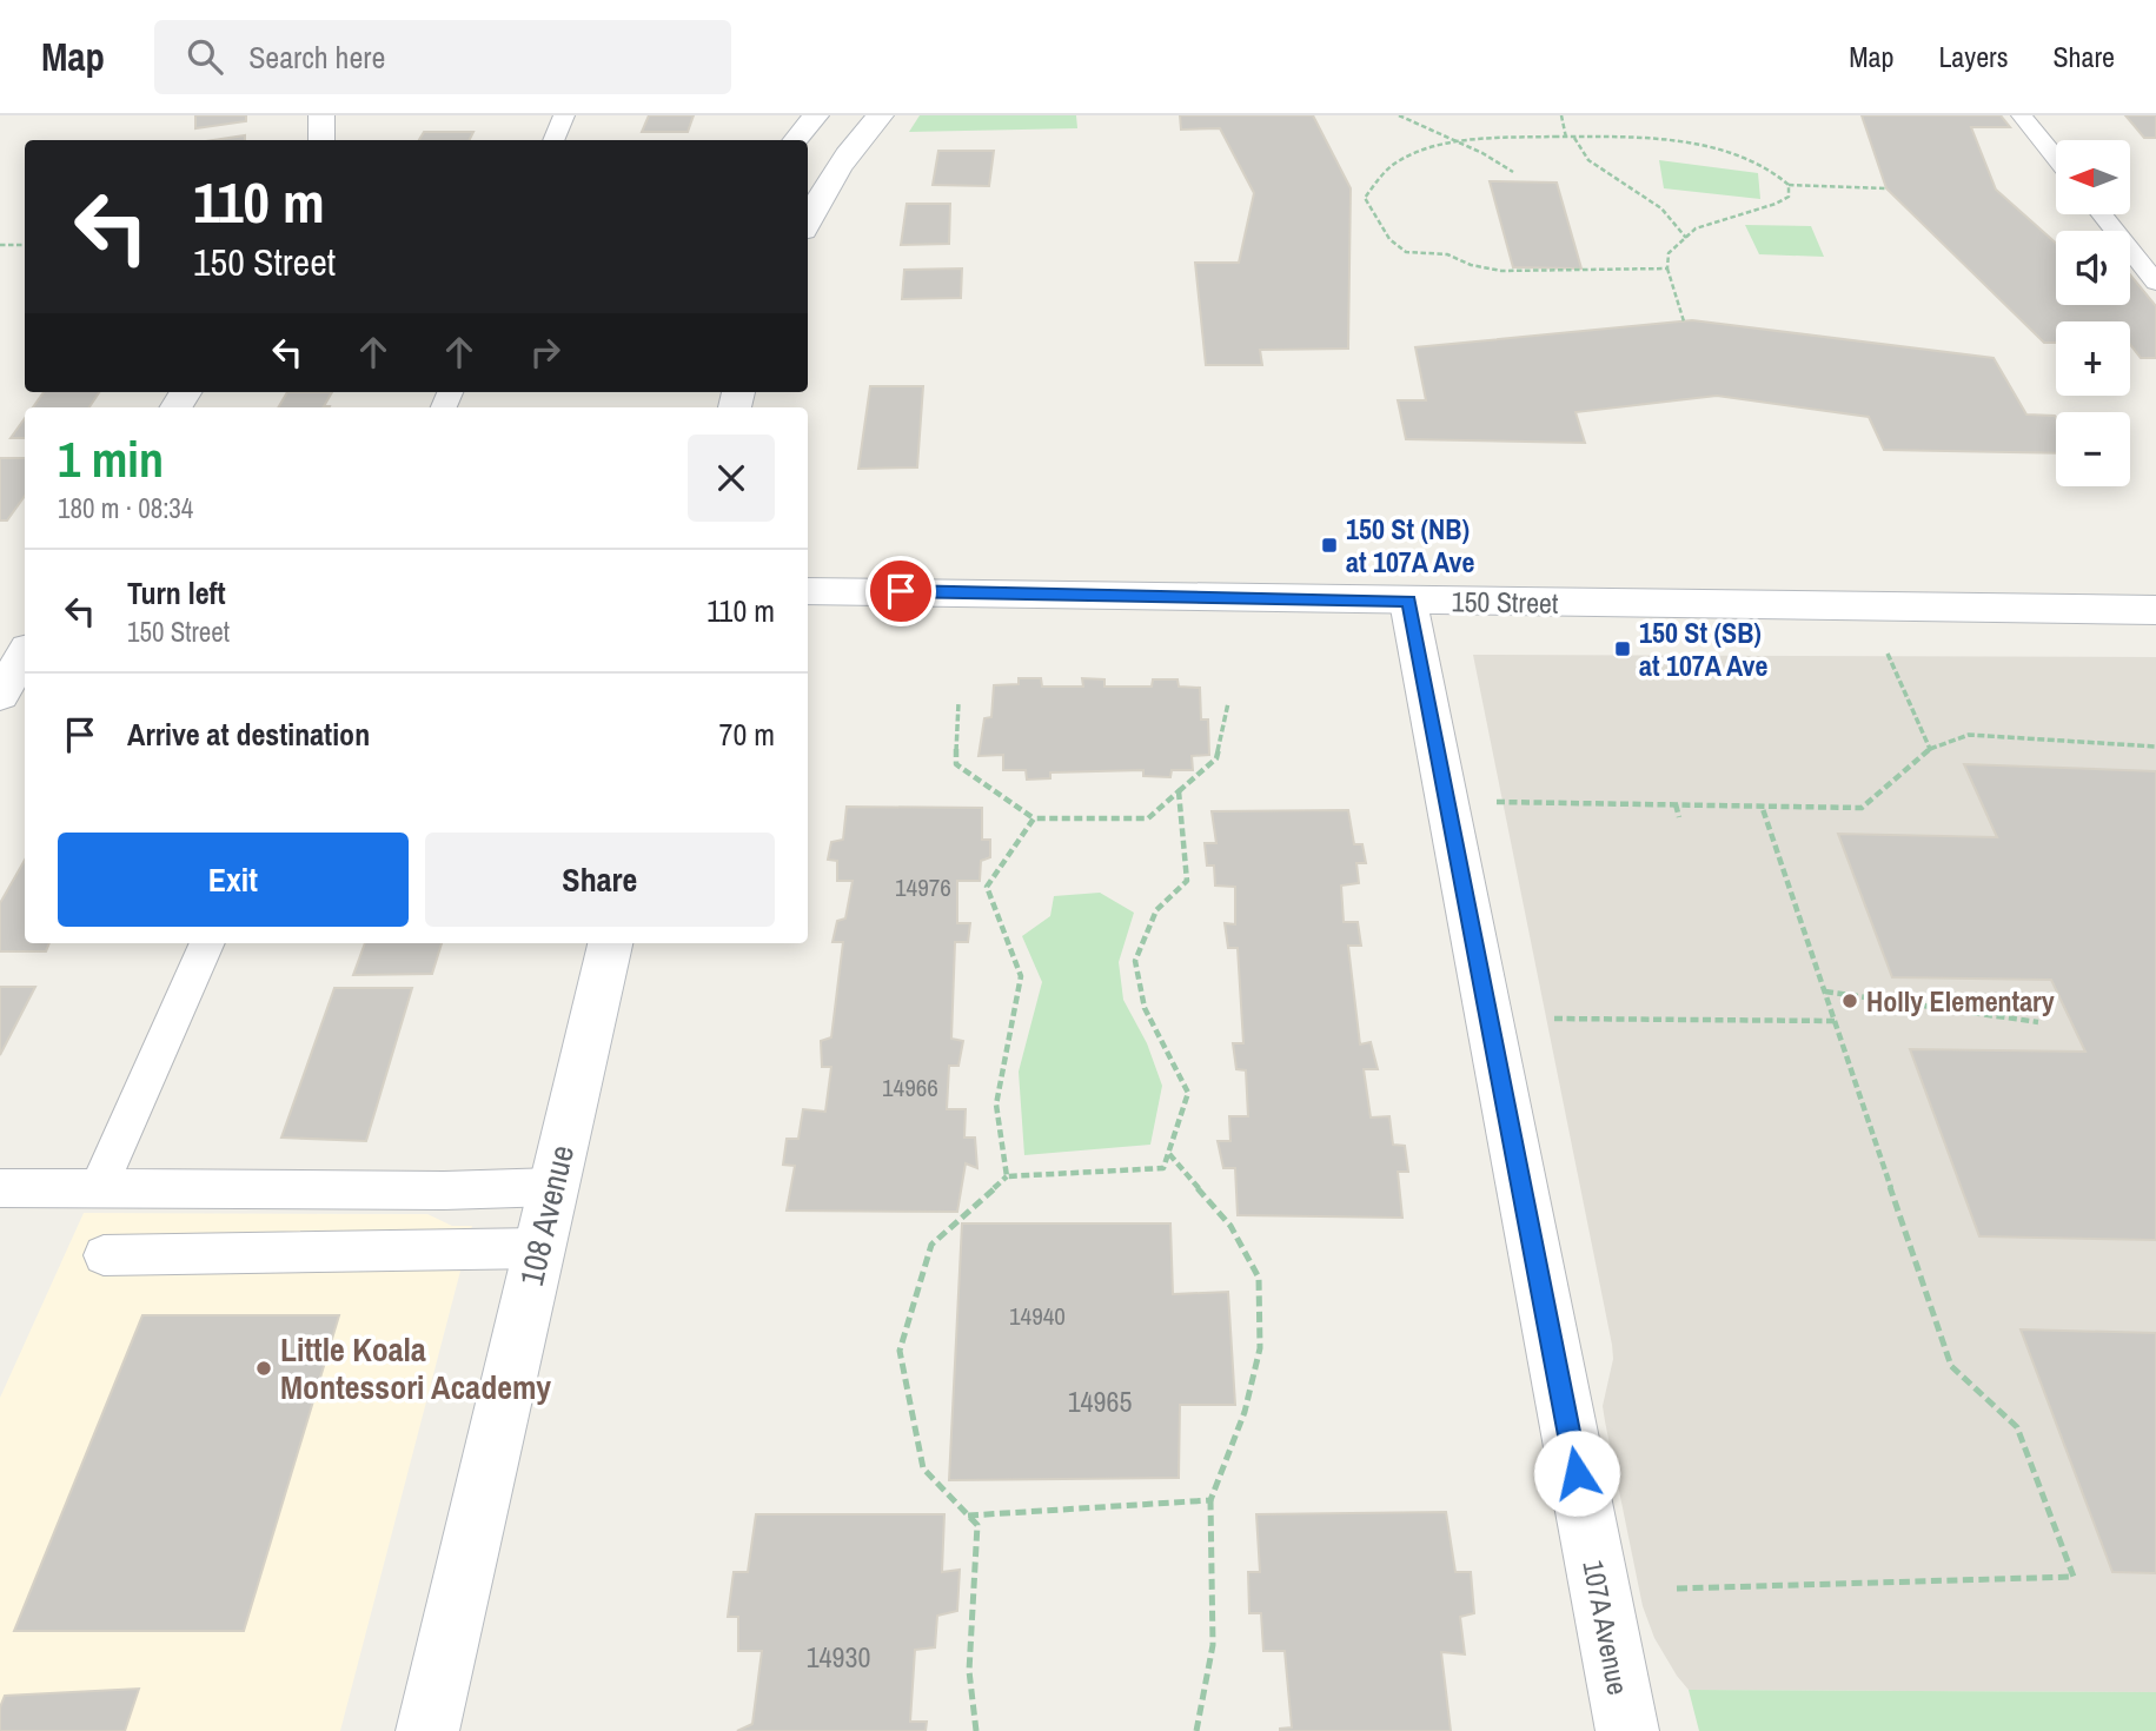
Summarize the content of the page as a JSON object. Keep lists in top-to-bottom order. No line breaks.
{"streets":{"main road":["150 Street","108 Avenue","107A Avenue"]},"crossings":[["150 Street","107A Avenue"]],"places":{"transit":["150 St (NB) at 107A Ave","150 St (SB) at 107A Ave"],"other":["Holly Elementary","Little Koala Montessori Academy"]},"house_numbers":["14976","14966","14940","14965","14930"],"north":"left","page":{"header":"Map","search":"Search here","nav":["Map","Layers","Share"],"map_buttons":["+","−"],"turn":["110 m","150 Street"],"heading":["1 min","180 m · 08:34"],"list":[{"name":"Turn left","note":"150 Street","value":"110 m"},{"name":"Arrive at destination","value":"70 m"}],"buttons":["Exit","Share"]}}
